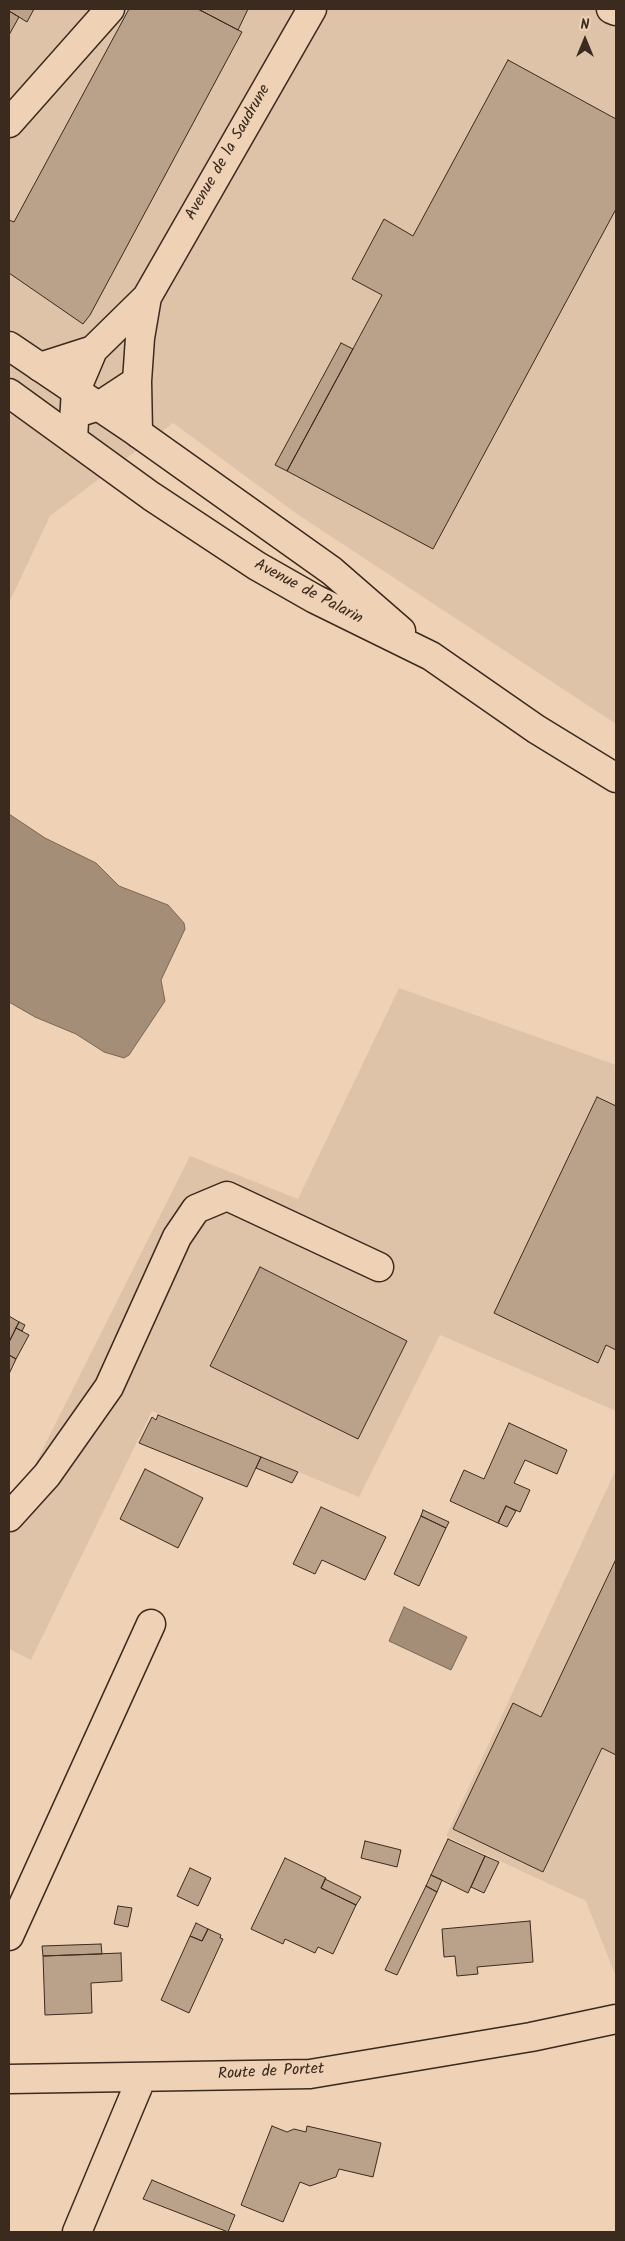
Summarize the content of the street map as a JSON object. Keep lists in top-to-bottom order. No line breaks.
{"streets":{"street":["Avenue de la Saudrune","Avenue de Palarin","Route de Portet"]},"crossings":[["Avenue de la Saudrune","Avenue de Palarin"]],"north":"top"}
